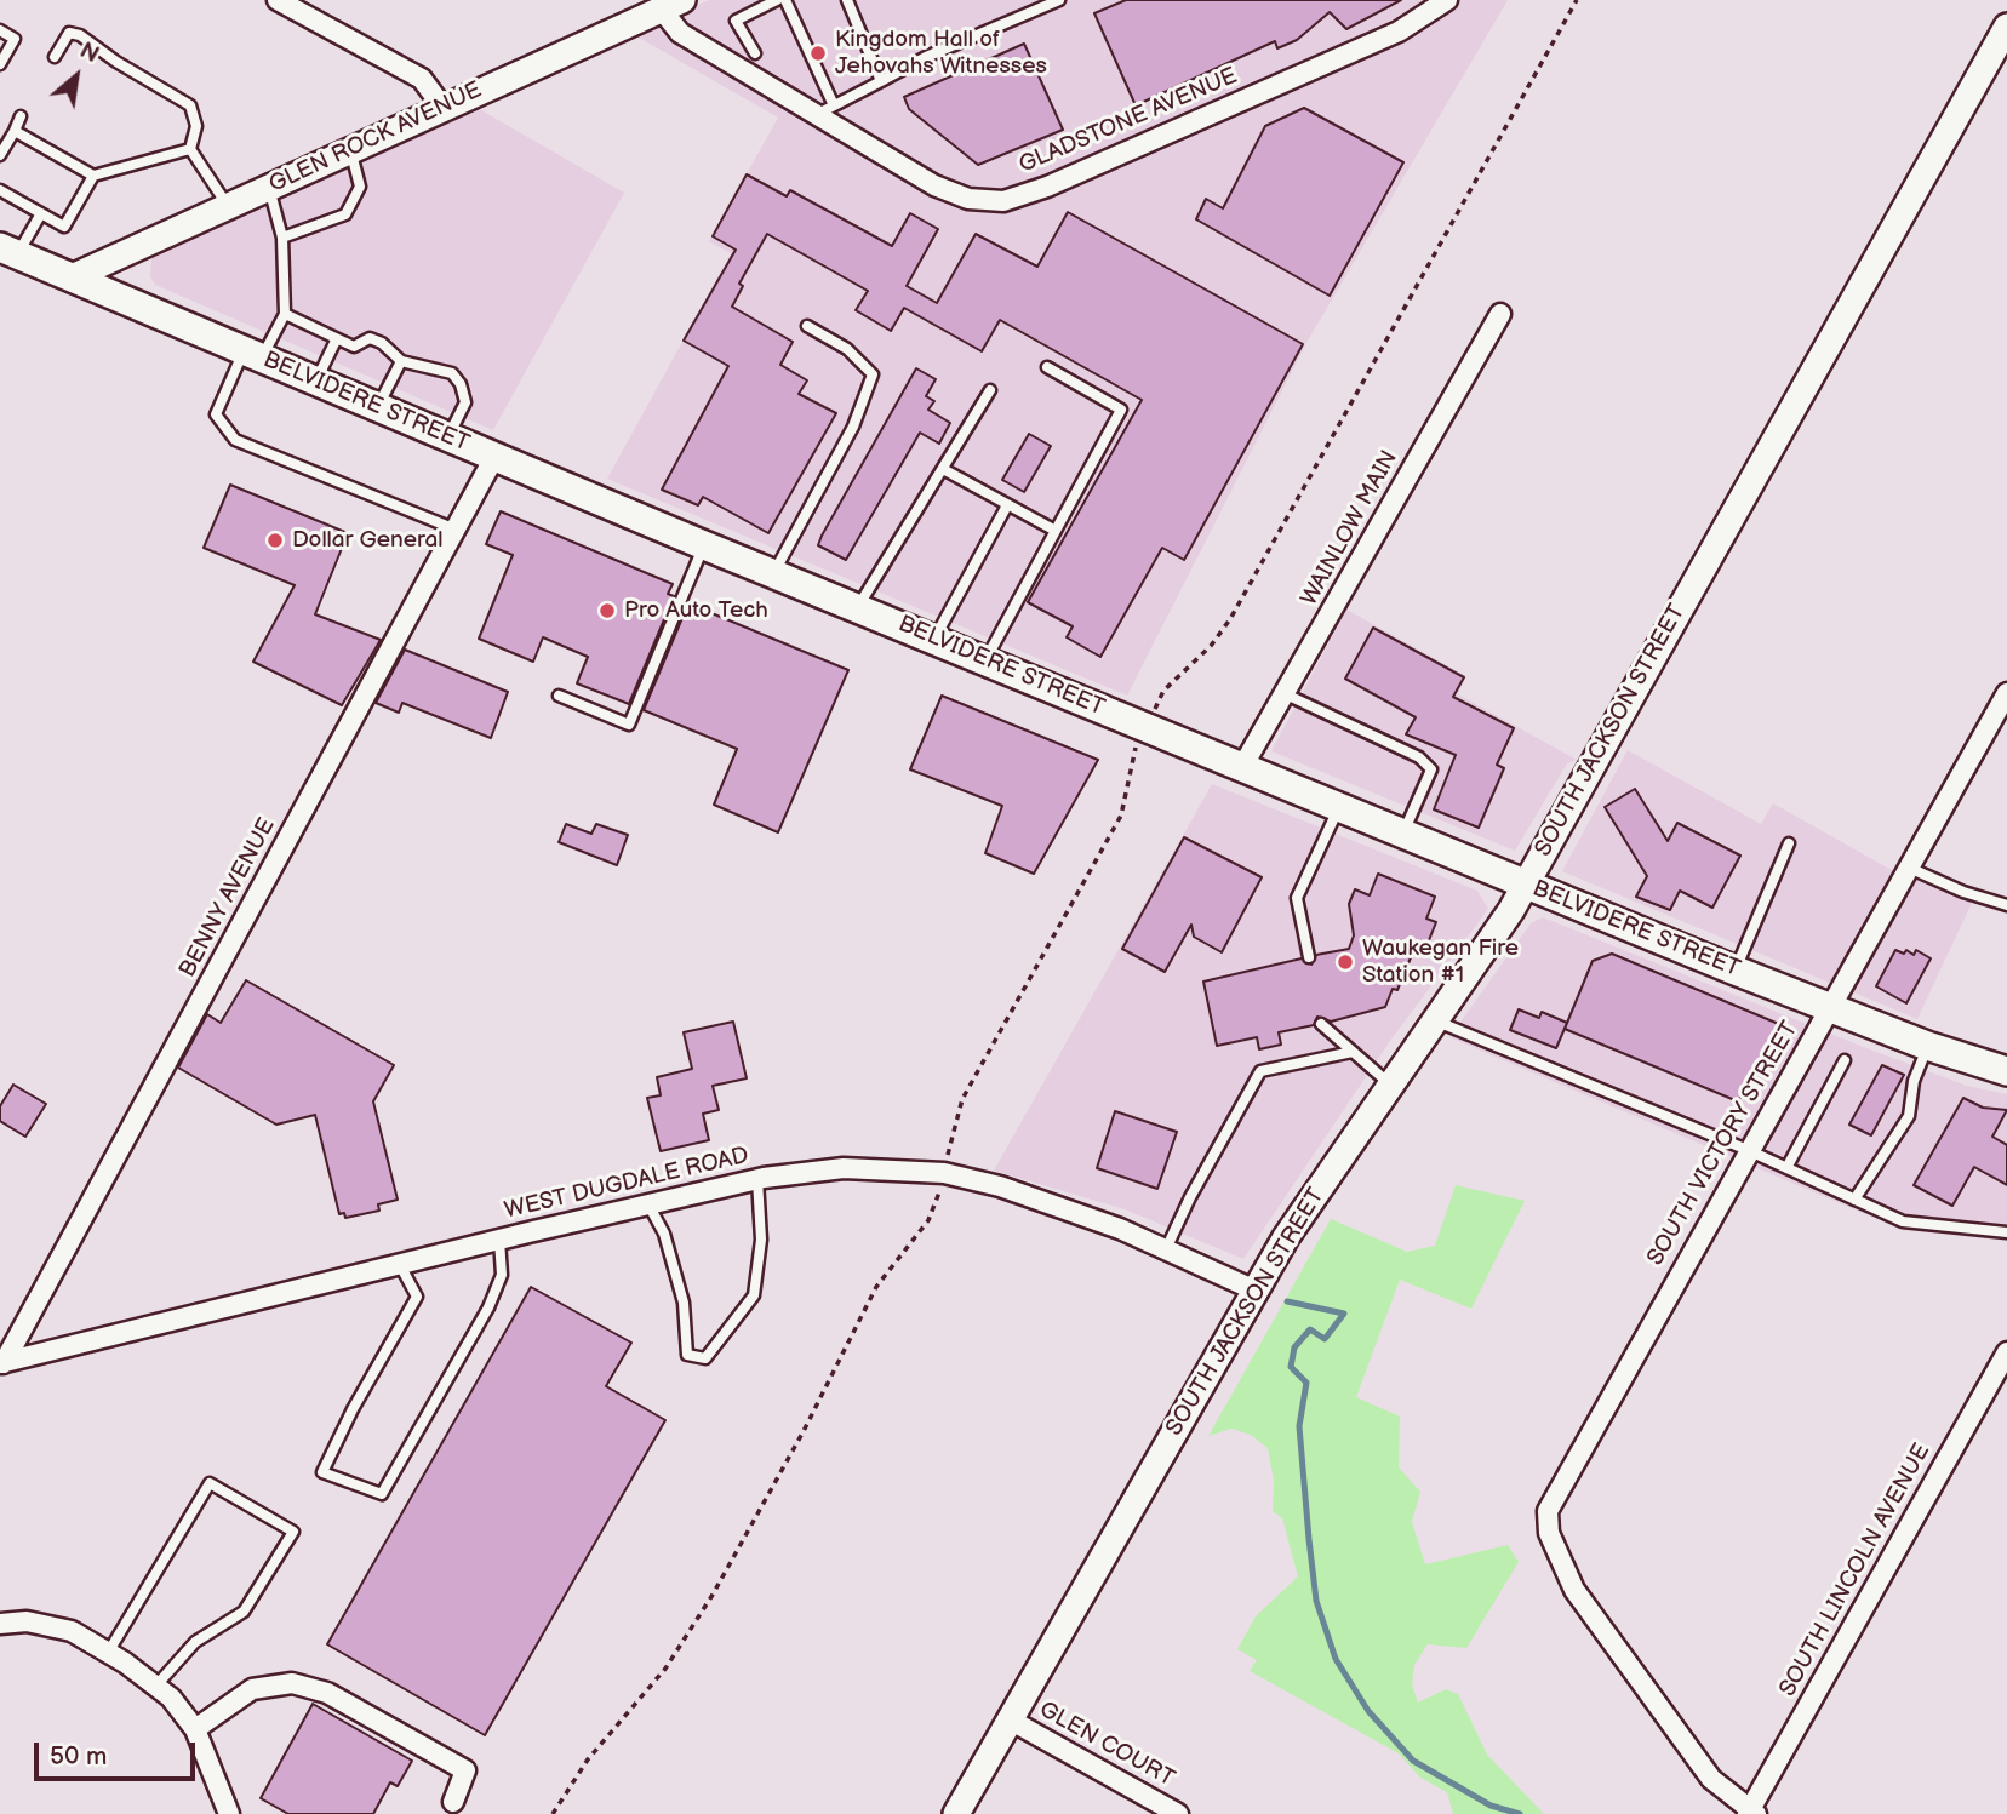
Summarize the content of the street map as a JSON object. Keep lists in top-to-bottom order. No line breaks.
{"streets":{"main road":["BELVIDERE STREET"],"street":["GLADSTONE AVENUE","GLEN ROCK AVENUE","WAINLOW MAIN","SOUTH JACKSON STREET","BENNY AVENUE","SOUTH VICTORY STREET","WEST DUGDALE ROAD","SOUTH LINCOLN AVENUE","GLEN COURT"]},"crossings":[["GLADSTONE AVENUE","GLEN ROCK AVENUE"],["GLEN ROCK AVENUE","BELVIDERE STREET"],["BELVIDERE STREET","WAINLOW MAIN"],["BELVIDERE STREET","SOUTH JACKSON STREET"],["BELVIDERE STREET","BENNY AVENUE"],["BELVIDERE STREET","SOUTH VICTORY STREET"],["SOUTH JACKSON STREET","WEST DUGDALE ROAD"],["SOUTH JACKSON STREET","GLEN COURT"],["BENNY AVENUE","WEST DUGDALE ROAD"],["SOUTH VICTORY STREET","SOUTH LINCOLN AVENUE"]],"places":["Kingdom Hall of Jehovahs Witnesses","Dollar General","Pro Auto Tech","Waukegan Fire Station #1"],"scale_bar":"50 m","north":"top right"}
